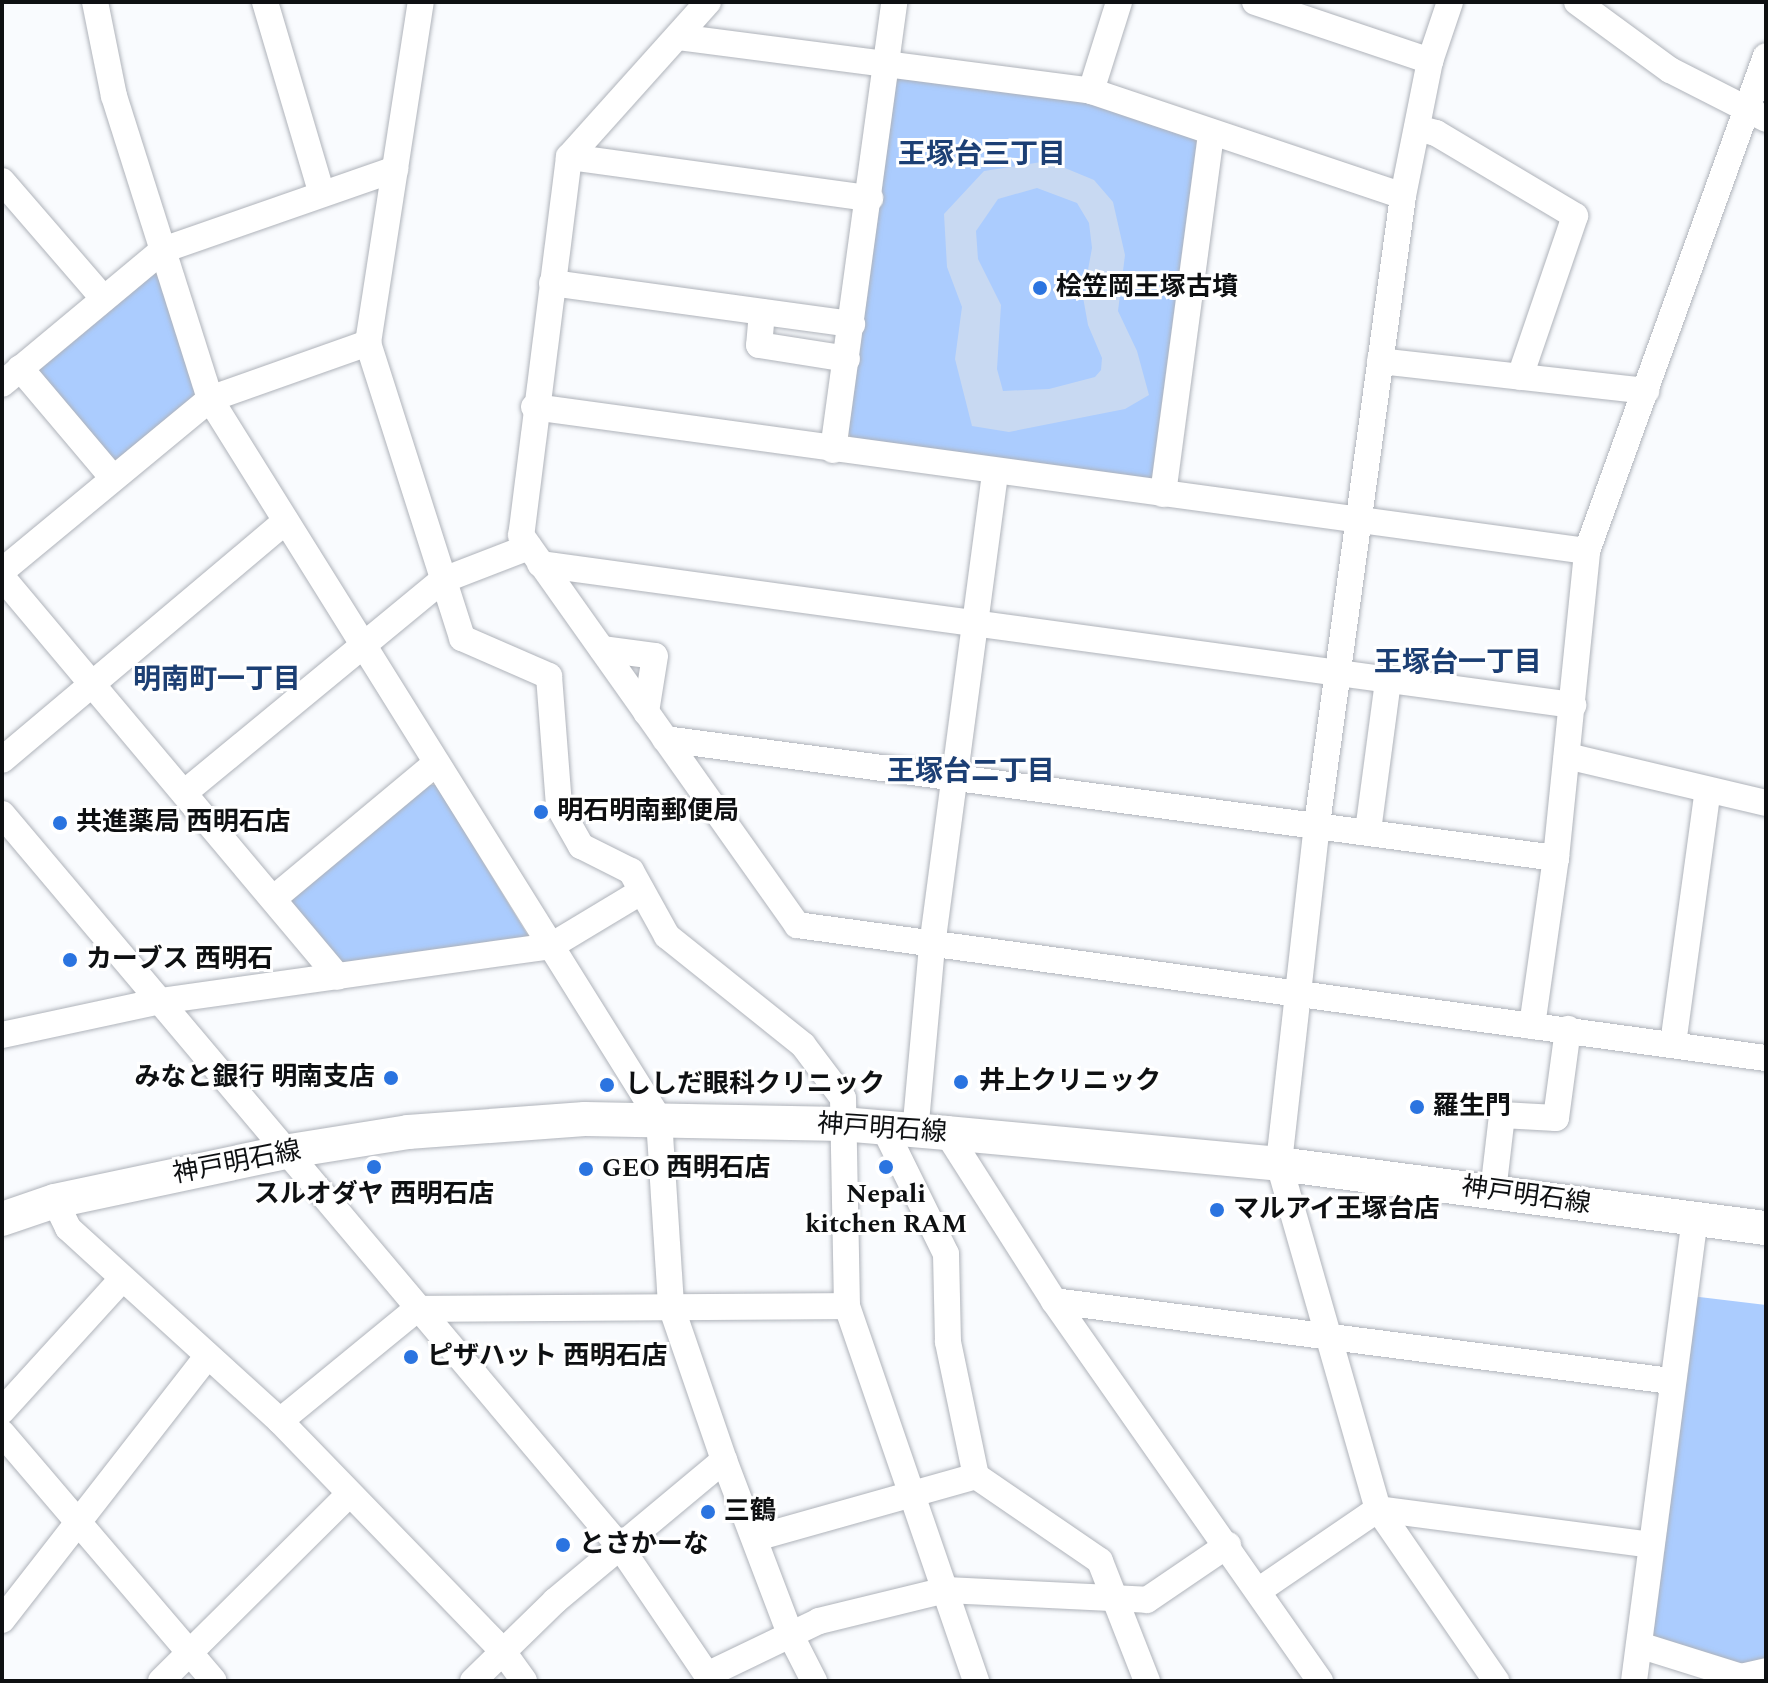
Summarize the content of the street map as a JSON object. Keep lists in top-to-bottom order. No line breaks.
{"streets":{"main road":["神戸明石線"]},"districts":["王塚台三丁目","王塚台一丁目","明南町一丁目","王塚台二丁目"],"places":["桧笠岡王塚古墳","明石明南郵便局","共進薬局 西明石店","カーブス 西明石","みなと銀行 明南支店","井上クリニック","ししだ眼科クリニック","羅生門","スルオダヤ 西明石店","Nepali kitchen RAM","GEO 西明石店","マルアイ王塚台店","ピザハット 西明石店","三鶴","とさかーな"]}
